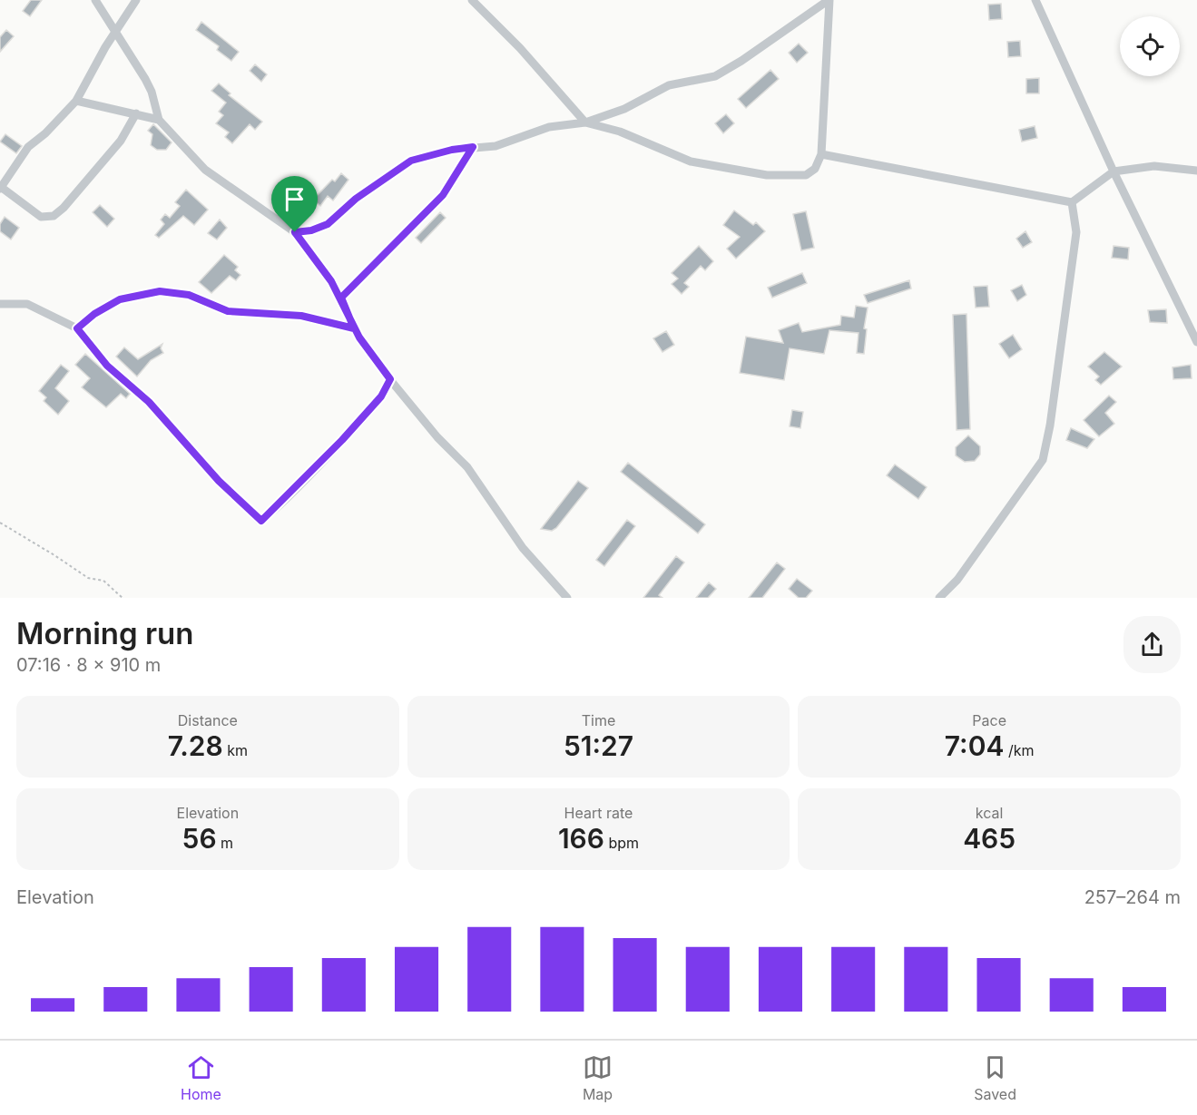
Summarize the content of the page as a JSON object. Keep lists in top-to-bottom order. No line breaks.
{"page":{"heading":["Morning run","07:16 · 8 × 910 m"],"stats":[["Distance","7.28 km"],["Time","51:27"],["Pace","7:04 /km"],["Elevation","56 m"],["Heart rate","166 bpm"],["kcal","465"]],"chart":["Elevation","257–264 m"],"tabs":["Home","Map","Saved"]}}
